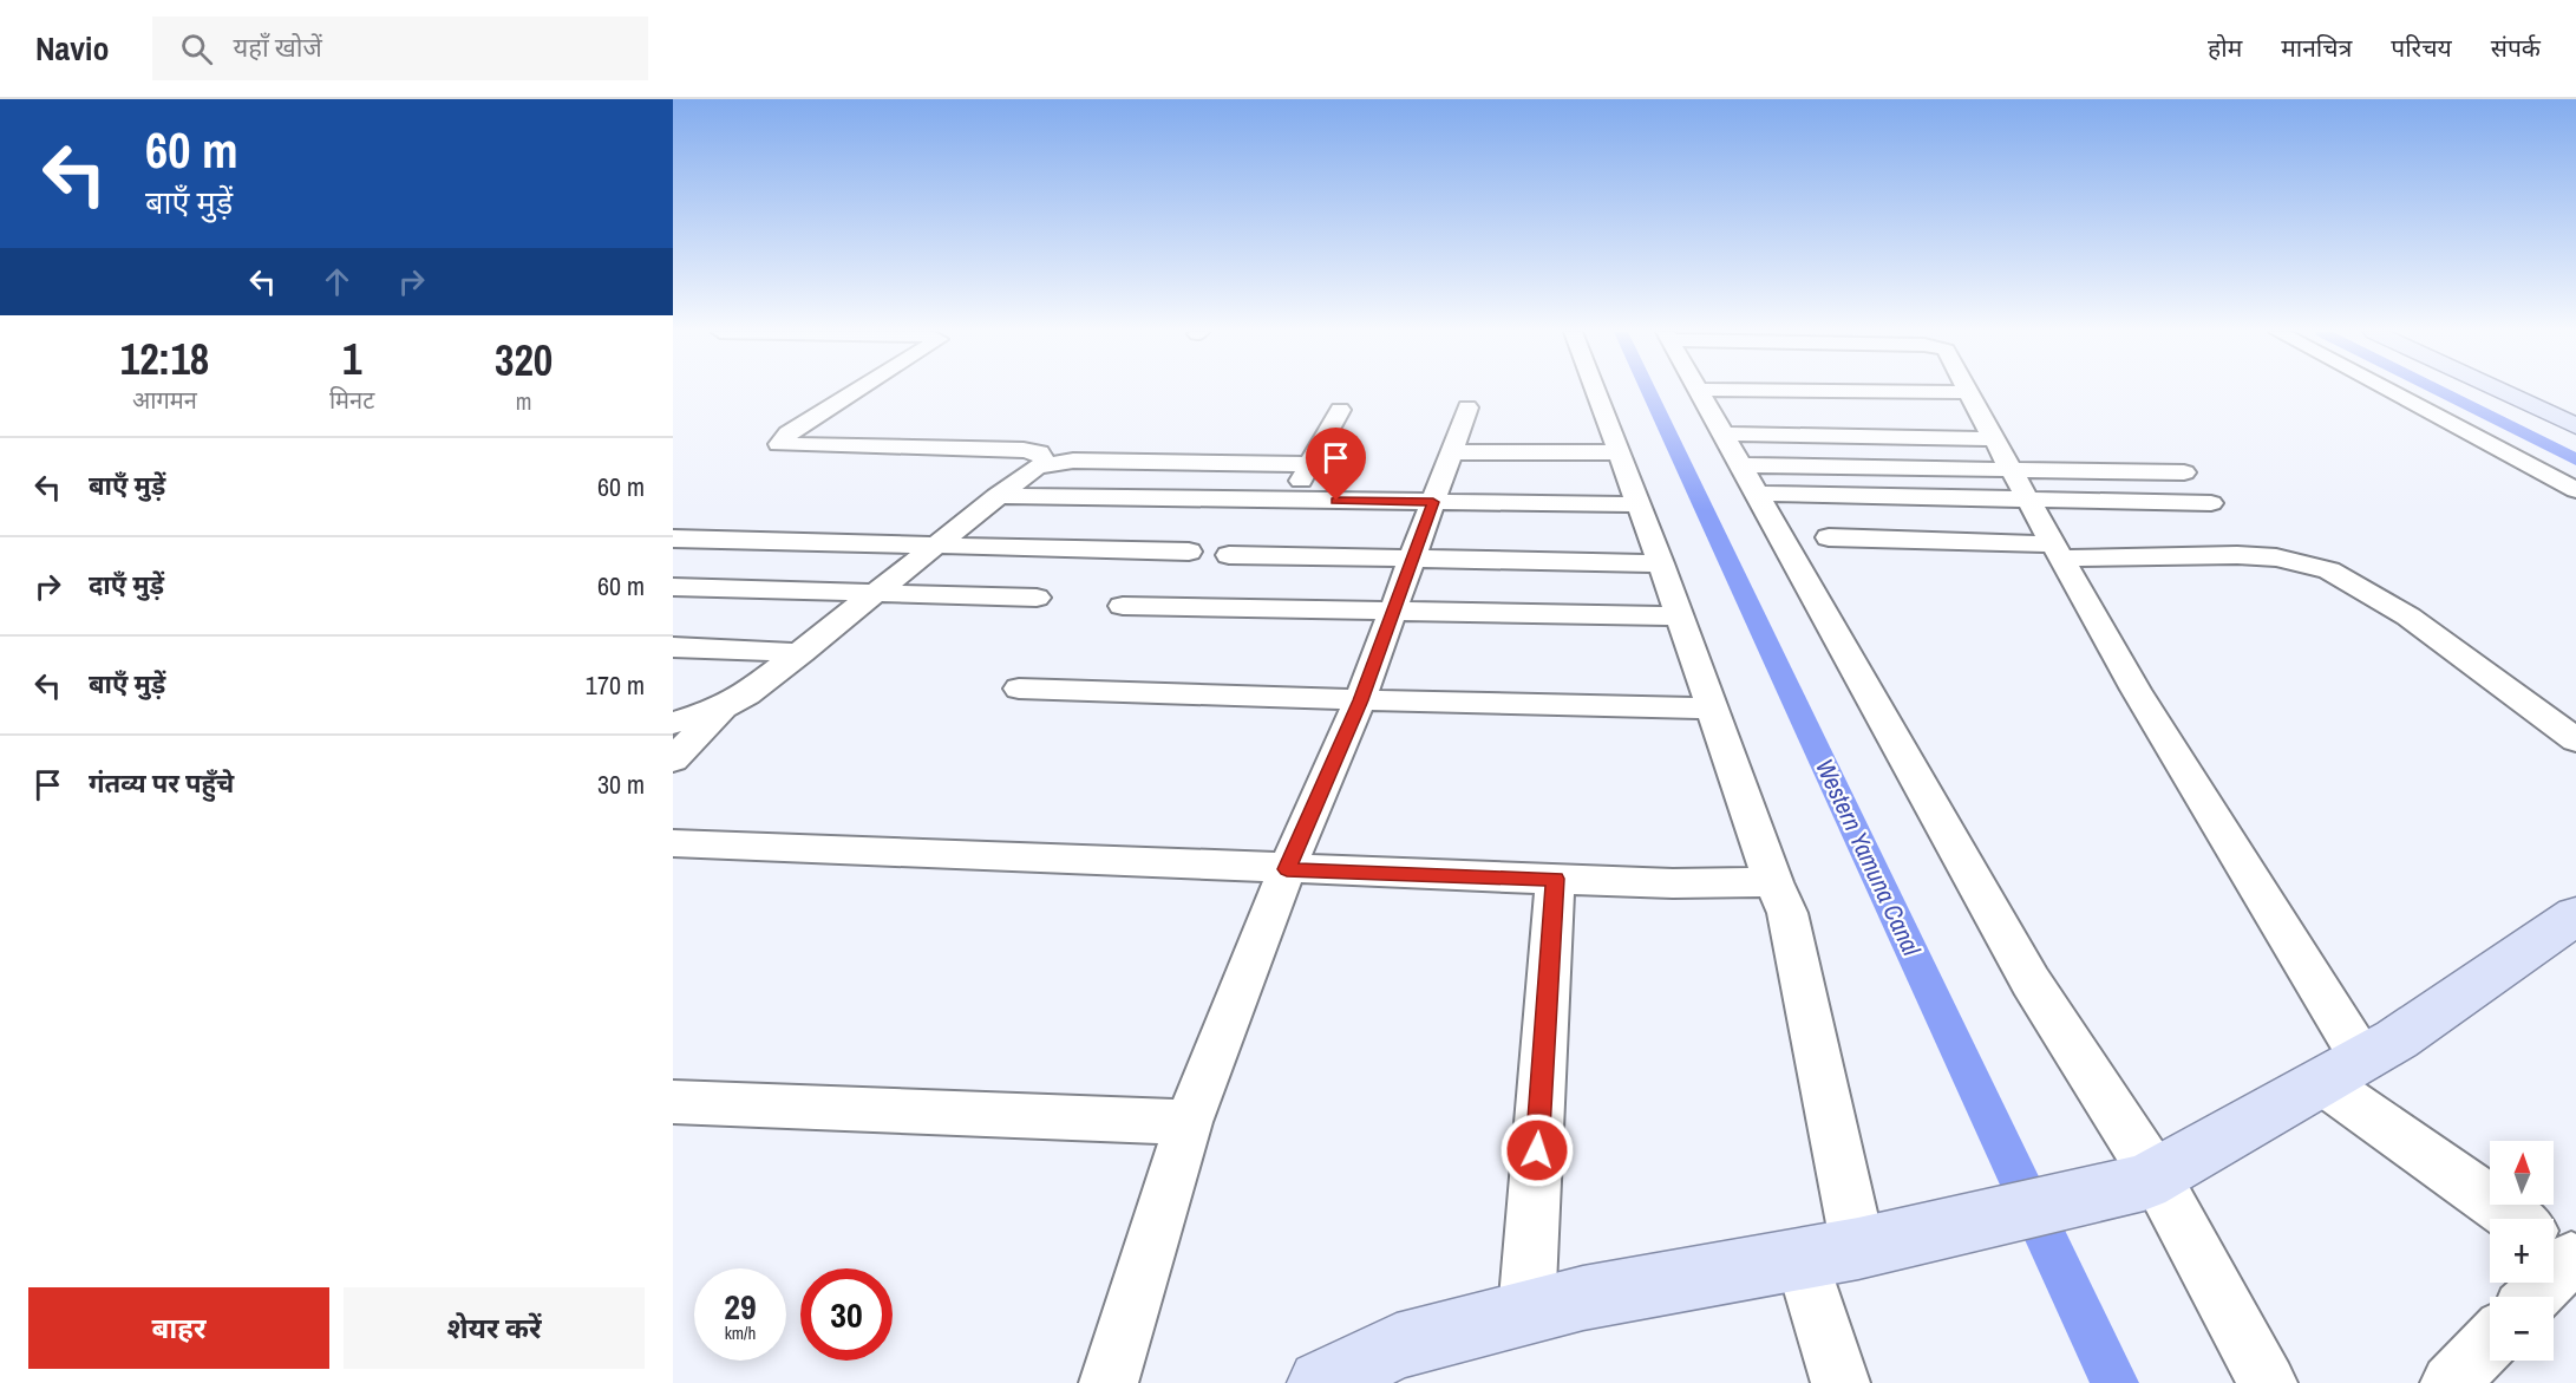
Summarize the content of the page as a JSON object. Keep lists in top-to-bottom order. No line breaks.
{"water":["Western Yamuna Canal"],"north":"top","page":{"header":"Navio","search":"यहाँ खोजें","nav":["होम","मानचित्र","परिचय","संपर्क"],"turn":["60 m","बाएँ मुड़ें"],"eta":["12:18","आगमन","1","मिनट","320","m"],"list":[{"name":"बाएँ मुड़ें","value":"60 m"},{"name":"दाएँ मुड़ें","value":"60 m"},{"name":"बाएँ मुड़ें","value":"170 m"},{"name":"गंतव्य पर पहुँचे","value":"30 m"}],"map_buttons":["+","−"],"speed":"29 km/h","limit":"30","buttons":["बाहर","शेयर करें"]}}
